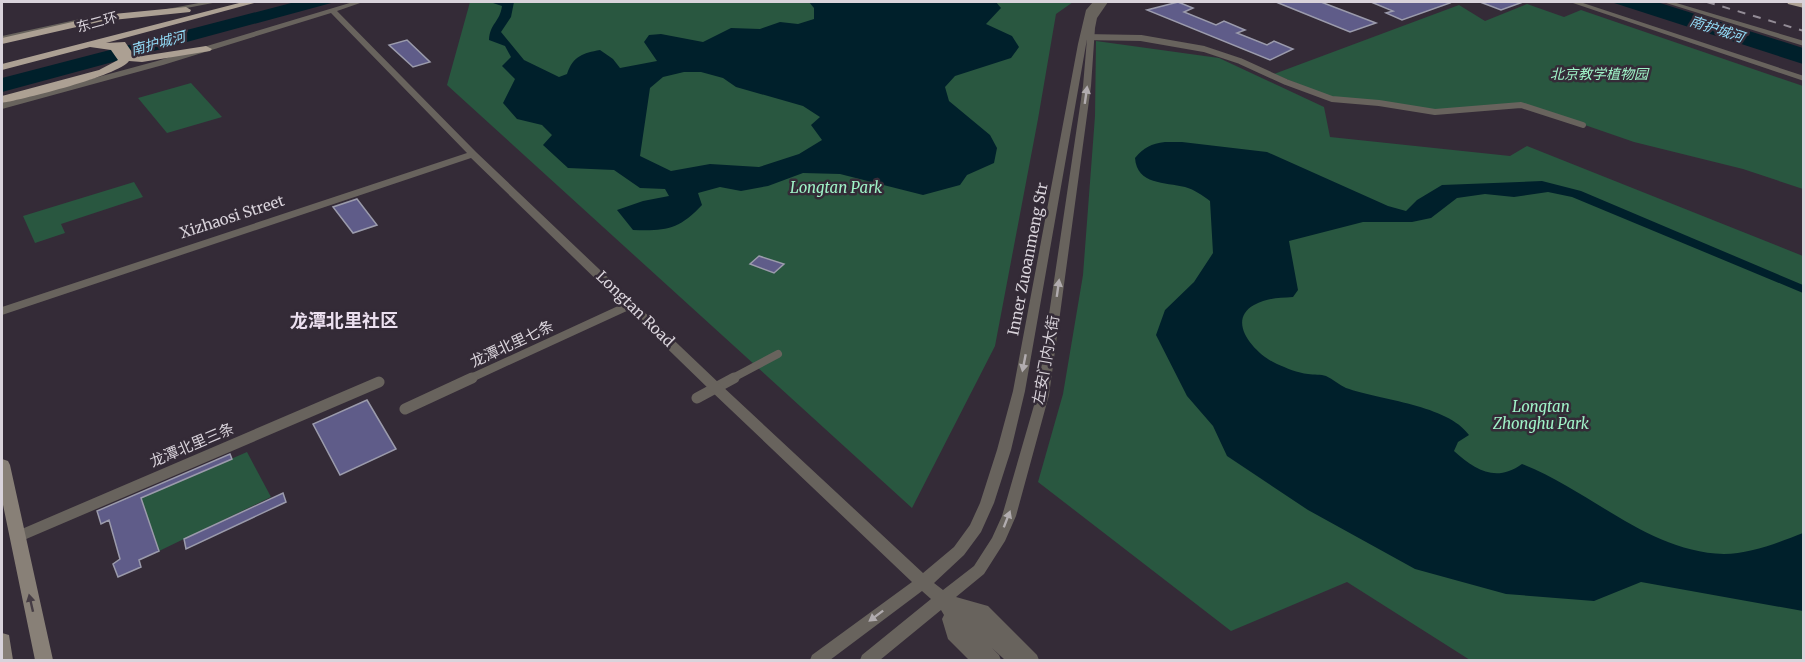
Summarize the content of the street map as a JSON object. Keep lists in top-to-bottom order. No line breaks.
{"streets":{"highway":["东二环"],"street":["Xizhaosi Street","Longtan Road","龙潭北里七条","左安门内大街","龙潭北里三条"]},"crossings":[["Xizhaosi Street","Longtan Road"],["Longtan Road","龙潭北里七条"],["Longtan Road","左安门内大街"]],"districts":["龙潭北里社区"],"water":["南护城河"],"parks":["北京教学植物园","Longtan Park","Longtan Zhonghu Park"]}
